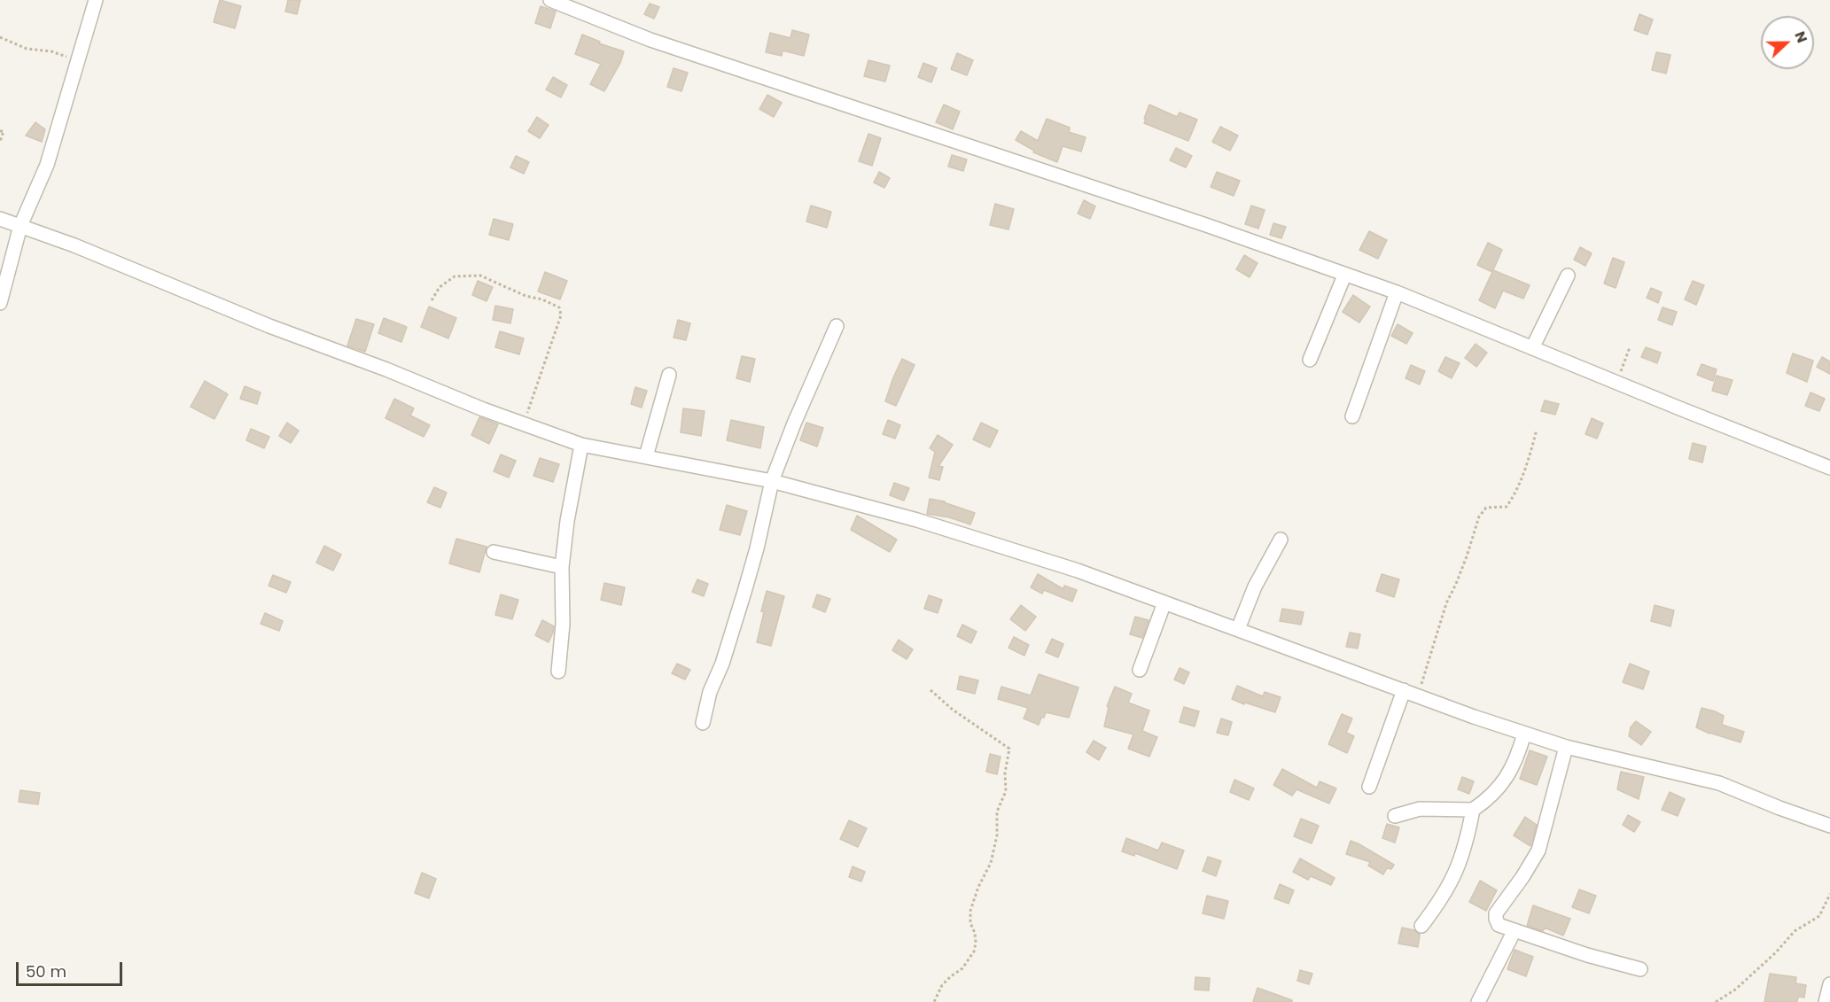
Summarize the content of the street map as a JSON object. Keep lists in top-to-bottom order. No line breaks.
{"scale_bar":"50 m","north":"right"}
